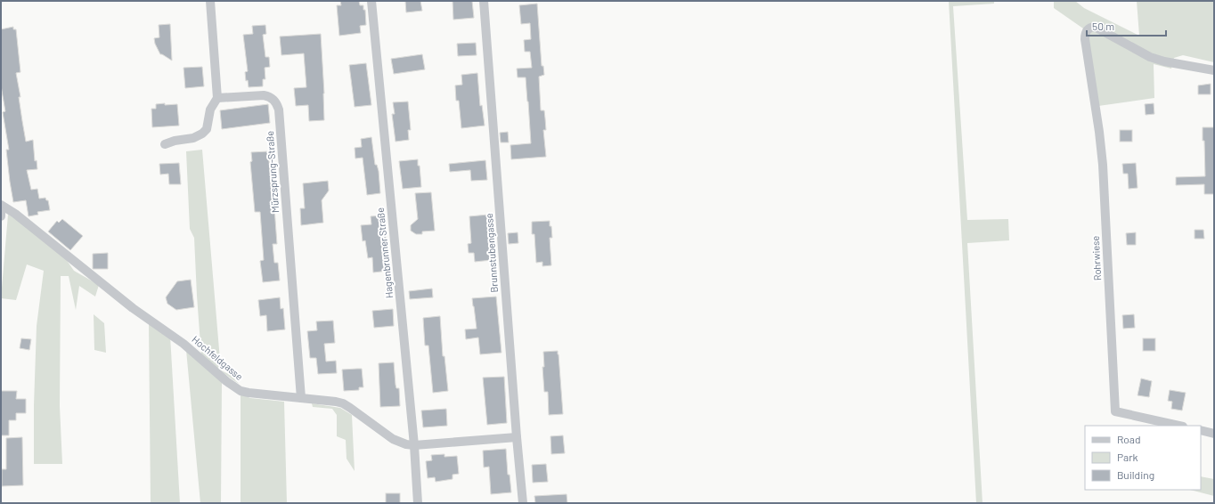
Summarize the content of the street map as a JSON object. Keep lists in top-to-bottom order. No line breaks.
{"streets":{"street":["Mürzsprung-Straße","Hagenbrunner Straße","Brunnstubengasse","Rohrwiese","Hochfeldgasse"]},"crossings":[["Mürzsprung-Straße","Hochfeldgasse"],["Hagenbrunner Straße","Hochfeldgasse"],["Brunnstubengasse","Hochfeldgasse"]],"legend":["Road","Park","Building"],"scale_bar":"50 m"}
